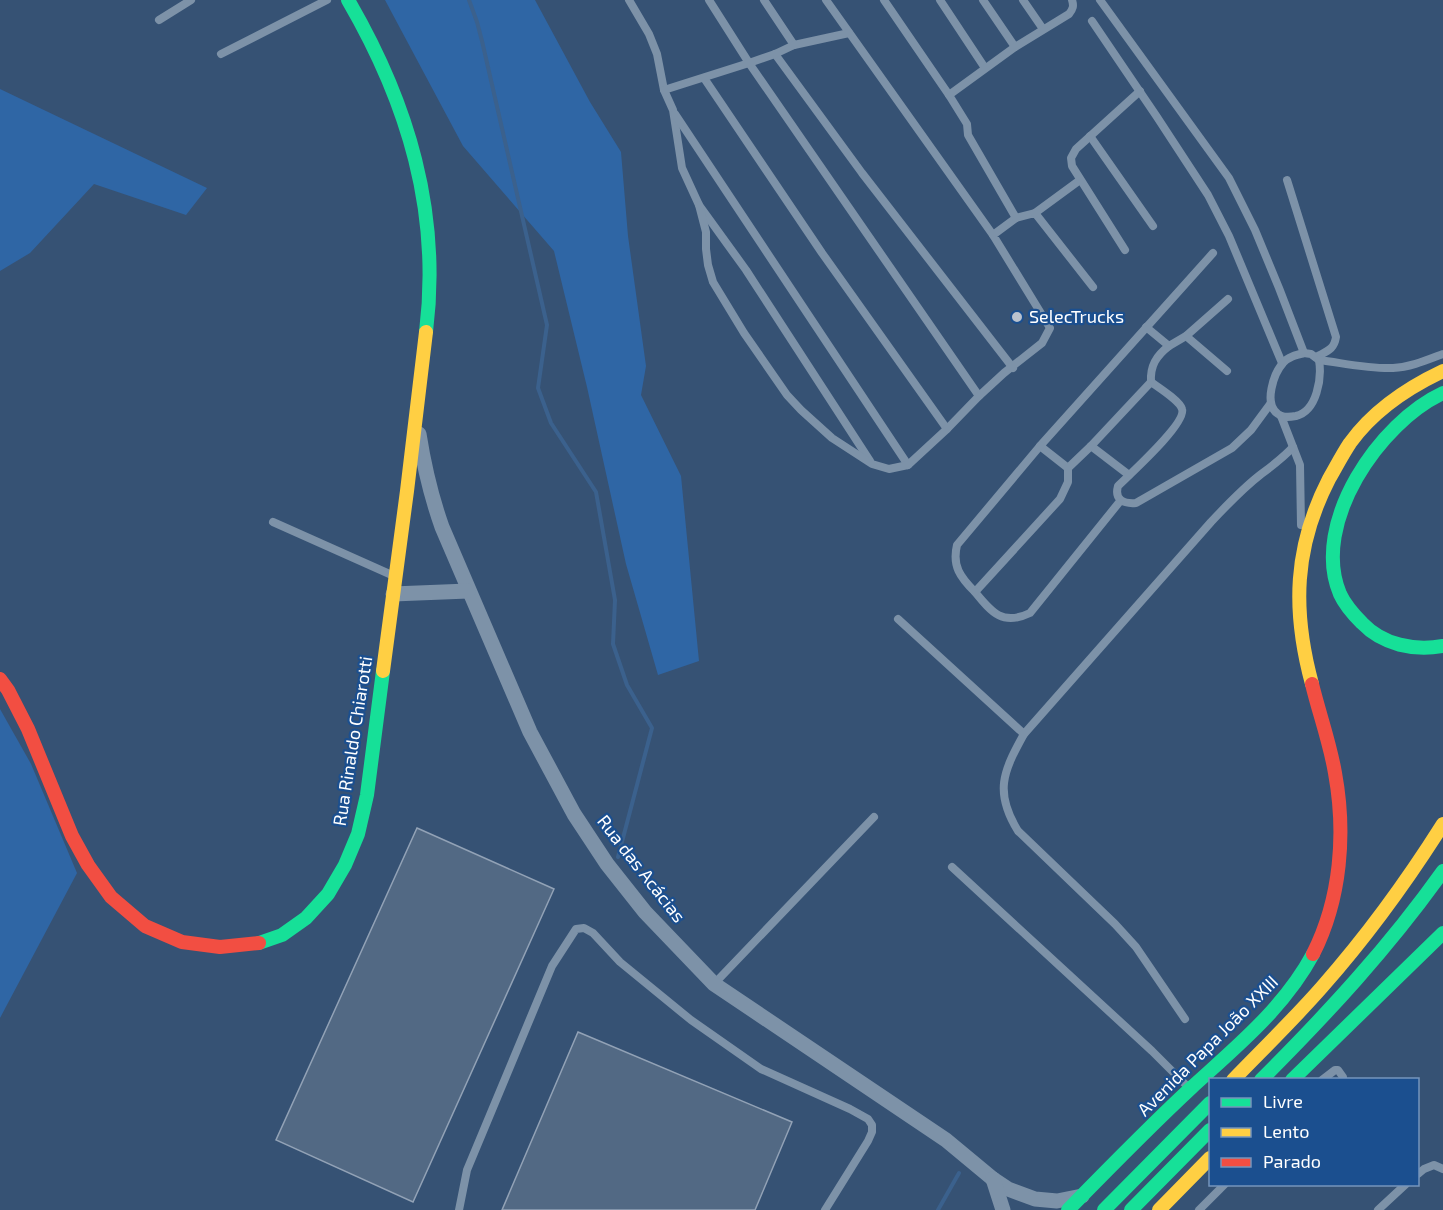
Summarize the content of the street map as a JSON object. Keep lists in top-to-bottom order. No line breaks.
{"streets":{"main road":["Rua Rinaldo Chiarotti","Avenida Papa João XXIII"],"street":["Rua das Acácias"]},"crossings":[["Rua Rinaldo Chiarotti","Rua das Acácias"],["Rua das Acácias","Avenida Papa João XXIII"]],"places":["SelecTrucks"],"legend":["Livre","Lento","Parado"]}
